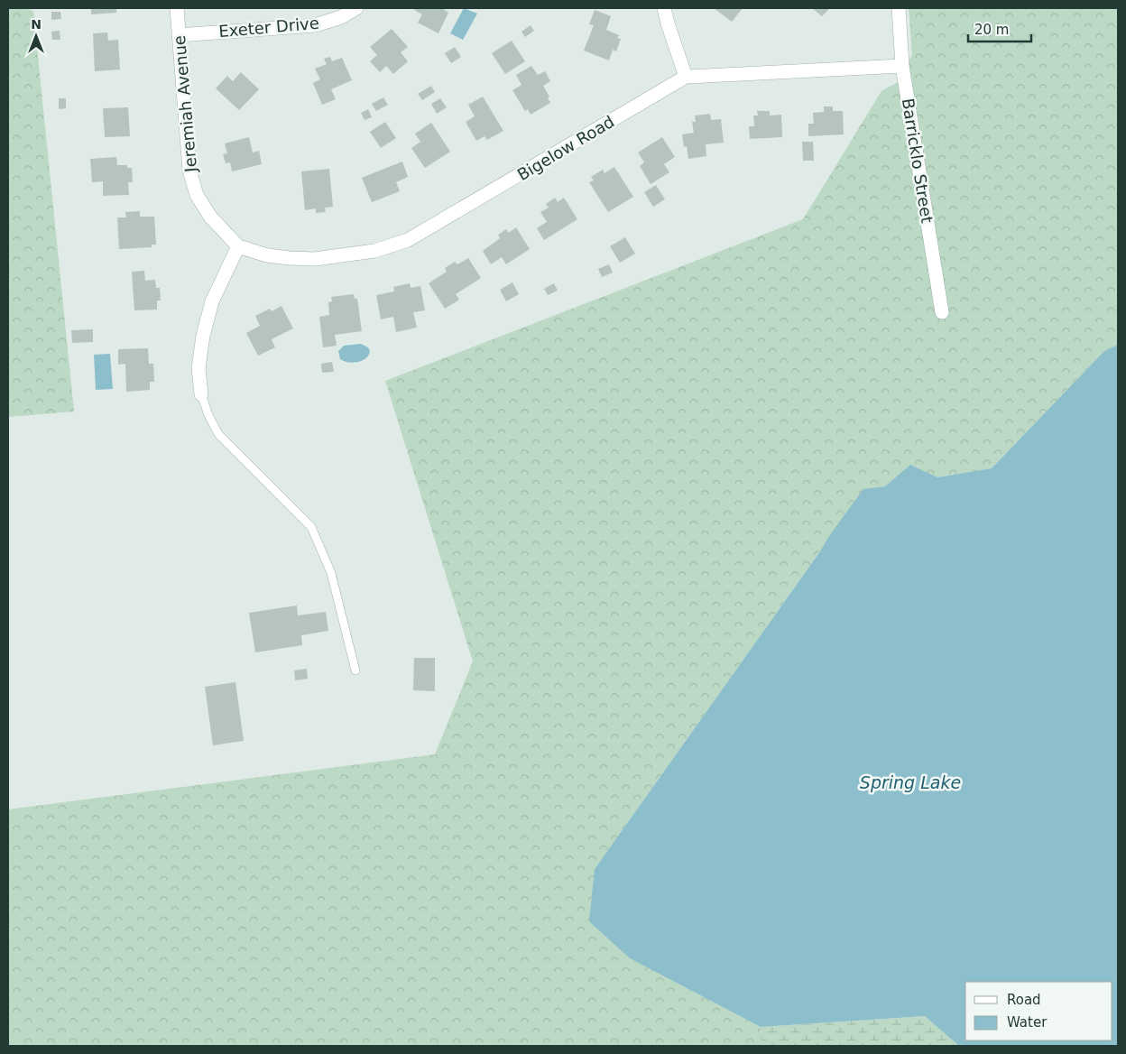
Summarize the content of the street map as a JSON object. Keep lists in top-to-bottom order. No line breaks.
{"streets":{"street":["Exeter Drive","Jeremiah Avenue","Bigelow Road","Barricklo Street"]},"crossings":[["Exeter Drive","Jeremiah Avenue"],["Jeremiah Avenue","Bigelow Road"],["Bigelow Road","Barricklo Street"]],"water":["Spring Lake"],"legend":["Road","Water"],"scale_bar":"20 m","north":"top"}
